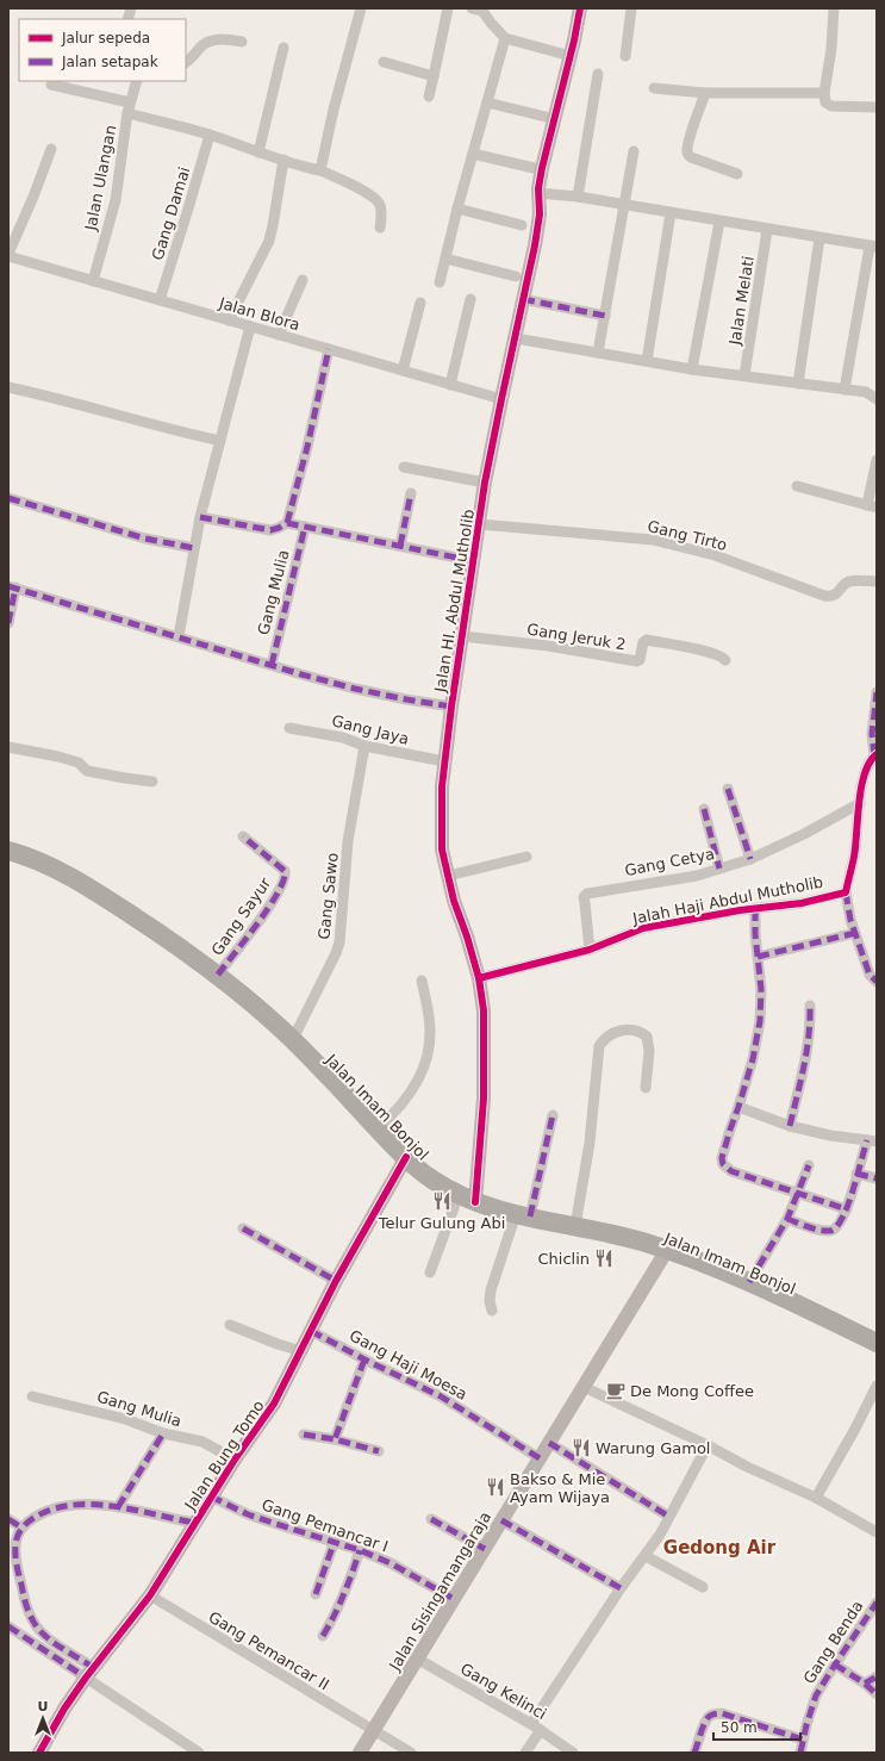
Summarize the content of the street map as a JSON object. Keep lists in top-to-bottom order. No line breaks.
{"streets":{"highway":["Jalan Imam Bonjol"],"street":["Jalan Ulangan","Gang Damai","Jalan Melati","Jalan Blora","Gang Tirto","Gang Mulia","Jalan HI. Abdul Mutholib","Gang Jeruk 2","Gang Jaya","Gang Cetya","Gang Sawo","Jalah Haji Abdul Mutholib","Gang Sayur","Gang Haji Moesa","Jalan Bung Tomo","Gang Pemancar I","Jalan Sisingamangaraja","Gang Benda","Gang Pemancar II","Gang Kelinci"]},"crossings":[["Jalan Ulangan","Jalan Blora"],["Gang Damai","Jalan Blora"],["Jalan Blora","Jalan HI. Abdul Mutholib"],["Gang Tirto","Jalan HI. Abdul Mutholib"],["Gang Mulia","Jalan Bung Tomo"],["Jalan HI. Abdul Mutholib","Gang Jeruk 2"],["Jalan HI. Abdul Mutholib","Gang Jaya"],["Jalan HI. Abdul Mutholib","Jalah Haji Abdul Mutholib"],["Jalan HI. Abdul Mutholib","Jalan Imam Bonjol"],["Gang Jaya","Gang Sawo"],["Gang Cetya","Jalah Haji Abdul Mutholib"],["Gang Sawo","Jalan Imam Bonjol"],["Gang Sayur","Jalan Imam Bonjol"],["Jalan Imam Bonjol","Jalan Bung Tomo"],["Jalan Imam Bonjol","Jalan Sisingamangaraja"],["Gang Haji Moesa","Jalan Bung Tomo"],["Gang Haji Moesa","Jalan Sisingamangaraja"],["Jalan Bung Tomo","Gang Pemancar I"],["Jalan Bung Tomo","Gang Pemancar II"],["Gang Pemancar I","Jalan Sisingamangaraja"],["Jalan Sisingamangaraja","Gang Pemancar II"],["Jalan Sisingamangaraja","Gang Kelinci"]],"districts":["Gedong Air"],"places":{"restaurant":["Telur Gulung Abi","Chiclin","Warung Gamol","Bakso & Mie Ayam Wijaya"],"cafe":["De Mong Coffee"]},"legend":["Jalur sepeda","Jalan setapak"],"scale_bar":"50 m","north":"top"}
